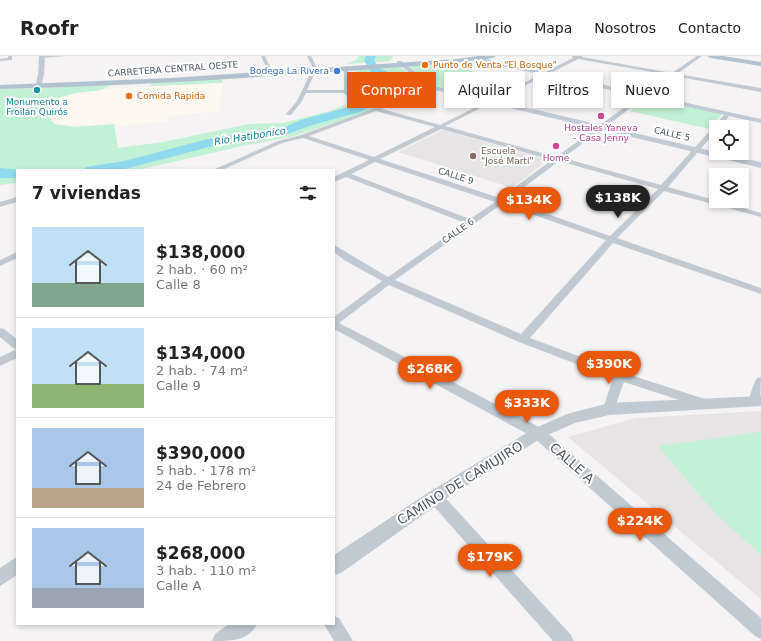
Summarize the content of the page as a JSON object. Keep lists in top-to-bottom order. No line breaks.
{"streets":{"main road":["CARRETERA CENTRAL OESTE","CALLE 5"],"street":["CALLE 9","CALLE 6","CALLE A","CAMINO DE CAMUJIRO"]},"crossings":[["CARRETERA CENTRAL OESTE","CALLE 5"],["CALLE 5","CALLE 6"],["CALLE 9","CALLE 6"],["CALLE A","CAMINO DE CAMUJIRO"]],"water":["Río Hatibonico"],"places":["Punto de Venta \"El Bosque\"","Bodega La Rivera","Monumento a Froilán Quirós","Comida Rapida","Hostales Yaneva - Casa Jenny","Home","Escuela \"José Martí\""],"page":{"header":"Roofr","nav":["Inicio","Mapa","Nosotros","Contacto"],"chip":["Comprar","Alquilar","Filtros","Nuevo"],"heading":"7 viviendas","price":["$138K","$134K","$390K","$268K","$333K","$224K","$179K"],"list":[{"name":"$138,000","note":"2 hab. · 60 m² · Calle 8"},{"name":"$134,000","note":"2 hab. · 74 m² · Calle 9"},{"name":"$390,000","note":"5 hab. · 178 m² · 24 de Febrero"},{"name":"$268,000","note":"3 hab. · 110 m² · Calle A"}]}}
